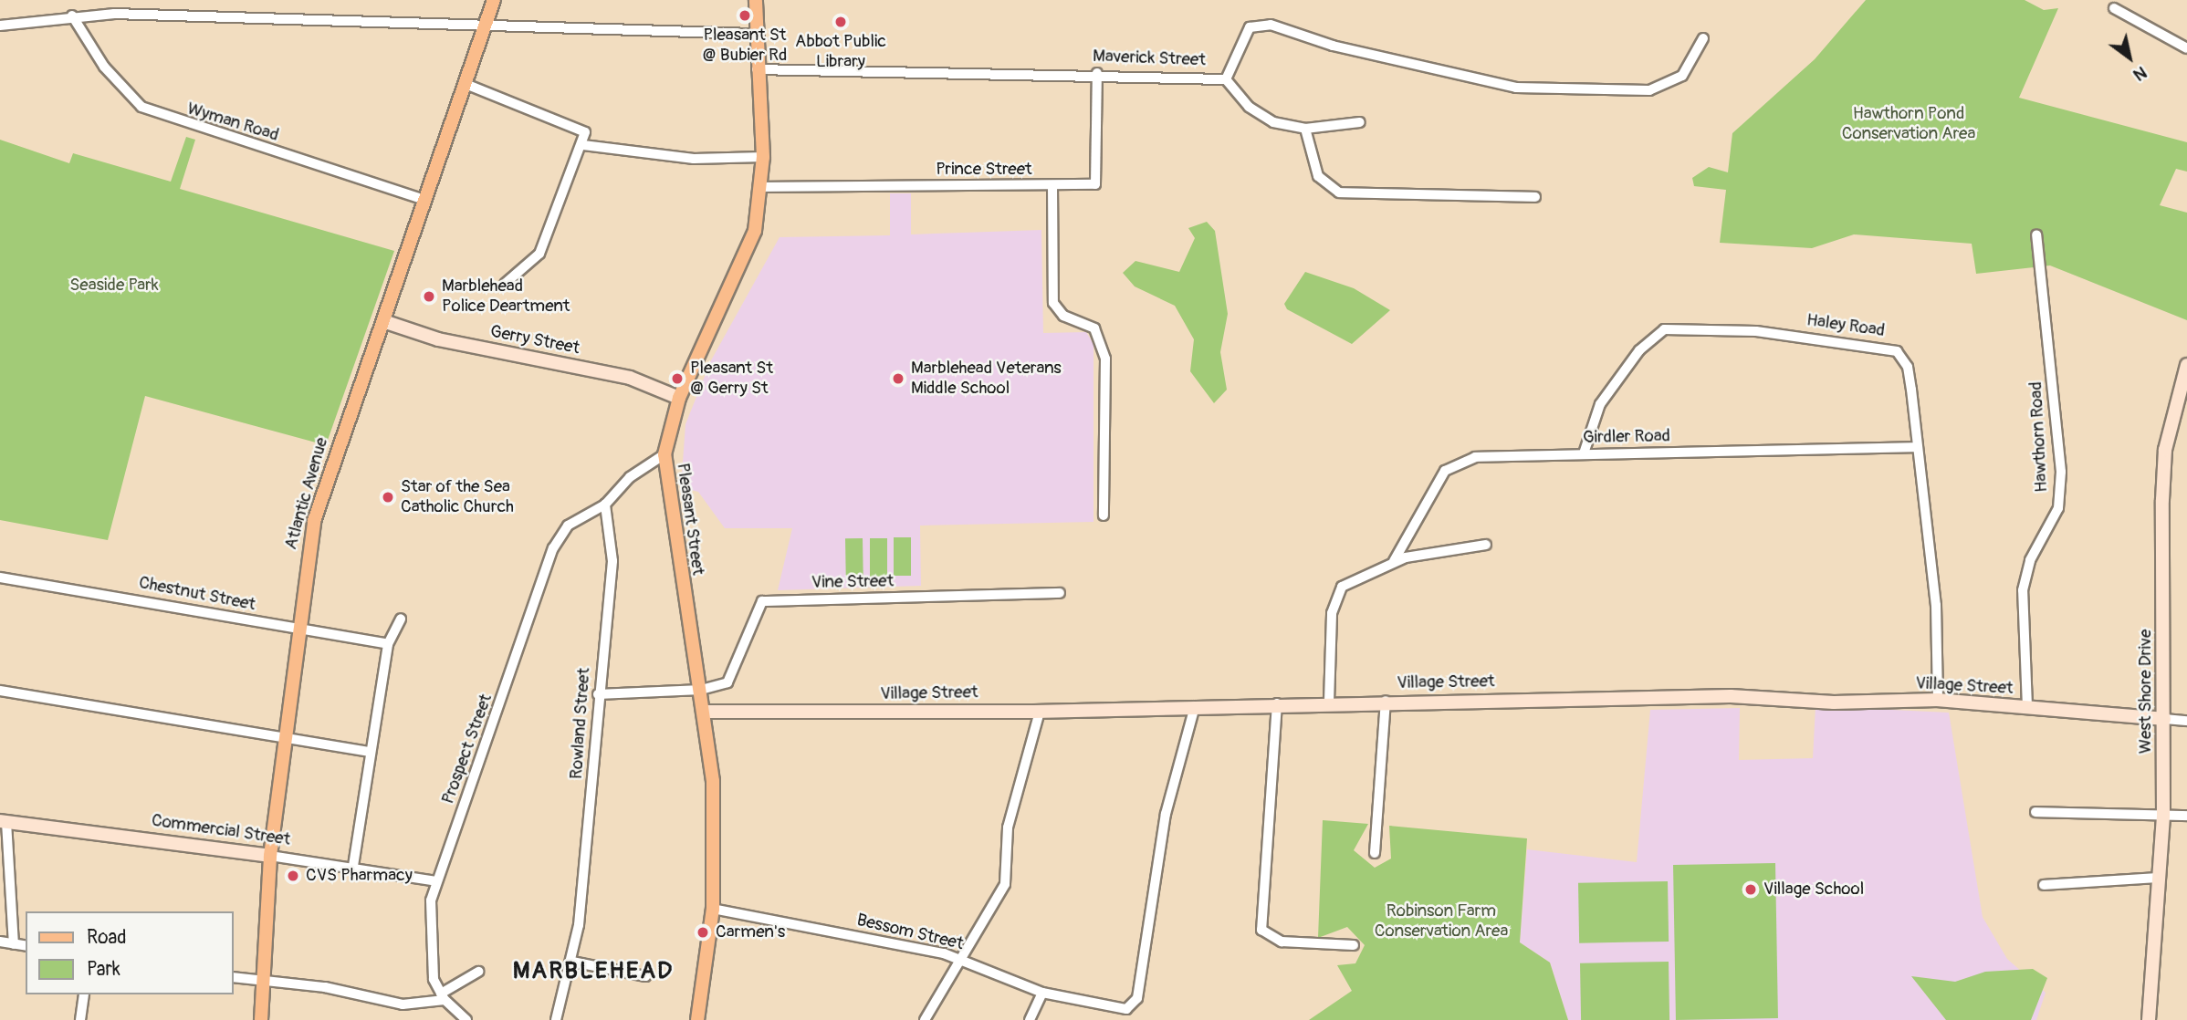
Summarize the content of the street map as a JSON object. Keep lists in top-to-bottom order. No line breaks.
{"streets":{"main road":["Gerry Street","Atlantic Avenue","Pleasant Street","Village Street","West Shore Drive","Commercial Street"],"street":["Maverick Street","Wyman Road","Prince Street","Haley Road","Girdler Road","Hawthorn Road","Vine Street","Chestnut Street","Rowland Street","Prospect Street","Bessom Street"]},"crossings":[["Maverick Street","Prince Street"],["Maverick Street","Pleasant Street"],["Wyman Road","Atlantic Avenue"],["Prince Street","Pleasant Street"],["Haley Road","Girdler Road"],["Haley Road","Village Street"],["Gerry Street","Atlantic Avenue"],["Gerry Street","Pleasant Street"],["Hawthorn Road","Village Street"],["Atlantic Avenue","Chestnut Street"],["Atlantic Avenue","Commercial Street"],["Pleasant Street","Vine Street"],["Pleasant Street","Village Street"],["Pleasant Street","Bessom Street"],["Village Street","West Shore Drive"],["Village Street","Bessom Street"],["Rowland Street","Prospect Street"],["Prospect Street","Commercial Street"]],"districts":["MARBLEHEAD"],"parks":["Hawthorn Pond Conservation Area","Seaside Park","Robinson Farm Conservation Area"],"places":["Pleasant St @ Bubier Rd","Abbot Public Library","Marblehead Police Deartment","Pleasant St @ Gerry St","Marblehead Veterans Middle School","Star of the Sea Catholic Church","CVS Pharmacy","Village School","Carmen's"],"legend":["Road","Park"],"north":"bottom right"}
